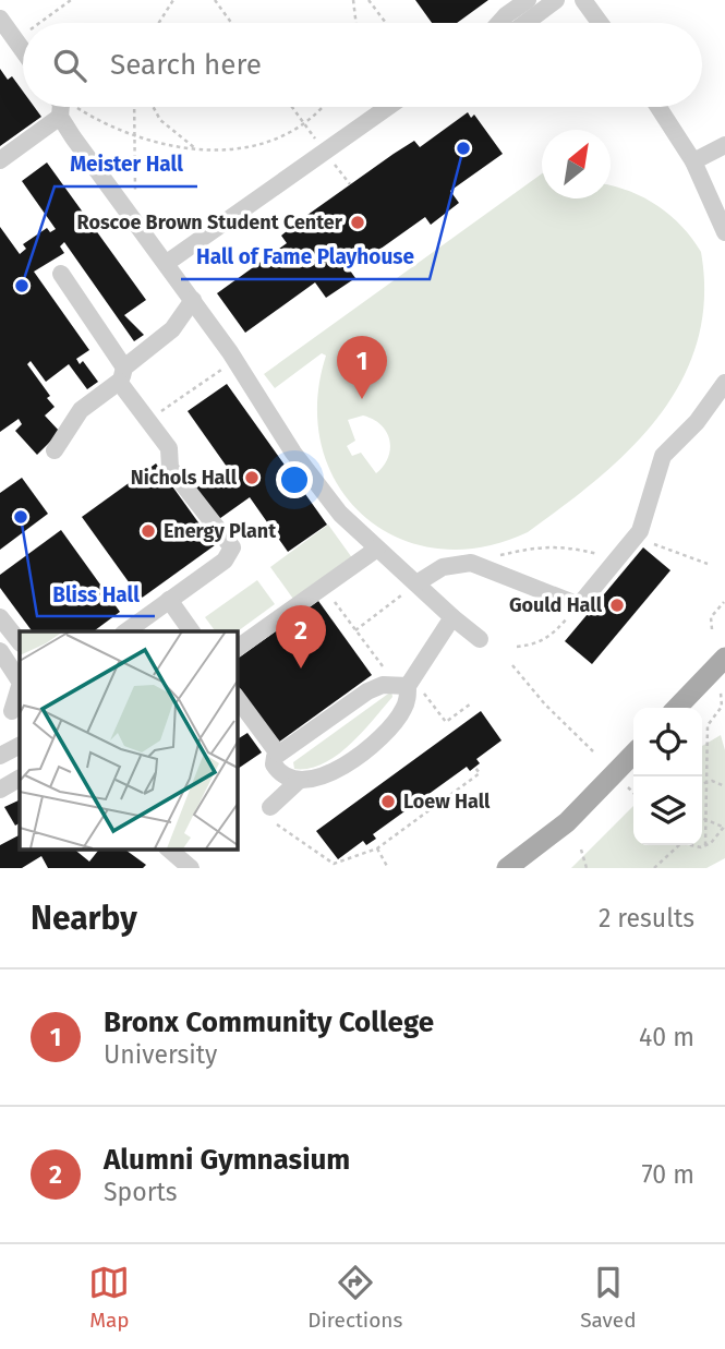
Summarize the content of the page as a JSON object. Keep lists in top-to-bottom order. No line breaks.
{"places":["Hall of Fame Playhouse","Roscoe Brown Student Center","Meister Hall","Nichols Hall","Bliss Hall","Energy Plant","Gould Hall","Loew Hall"],"north":"top right","page":{"search":"Search here","pins":["1","2"],"heading":["Nearby","2 results"],"list":[{"mark":"1","name":"Bronx Community College","note":"University","value":"40 m"},{"mark":"2","name":"Alumni Gymnasium","note":"Sports","value":"70 m"}],"nav":["Map","Directions","Saved"]}}
